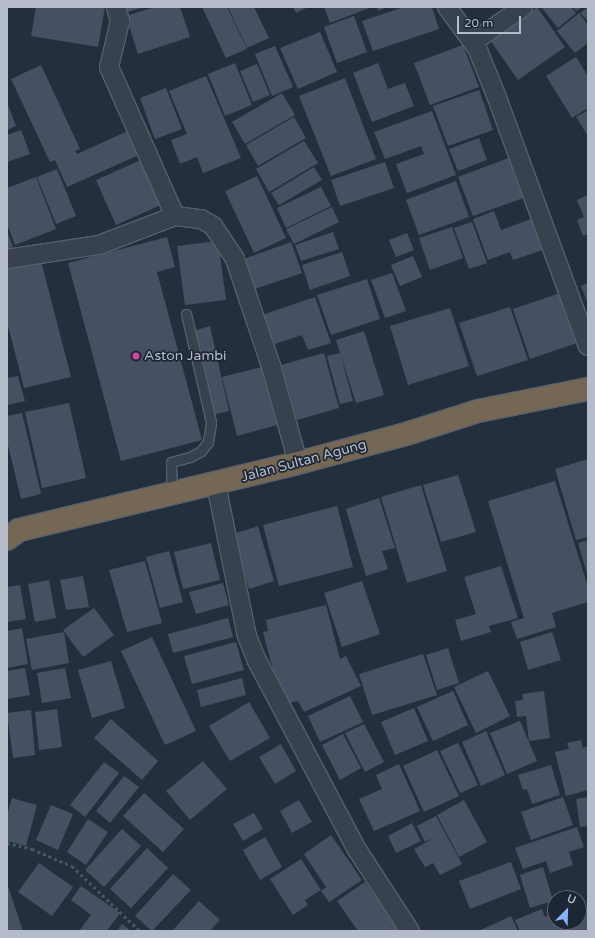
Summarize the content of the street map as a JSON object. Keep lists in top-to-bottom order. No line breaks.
{"streets":{"highway":["Jalan Sultan Agung"]},"places":["Aston Jambi"],"scale_bar":"20 m","north":"top right"}
